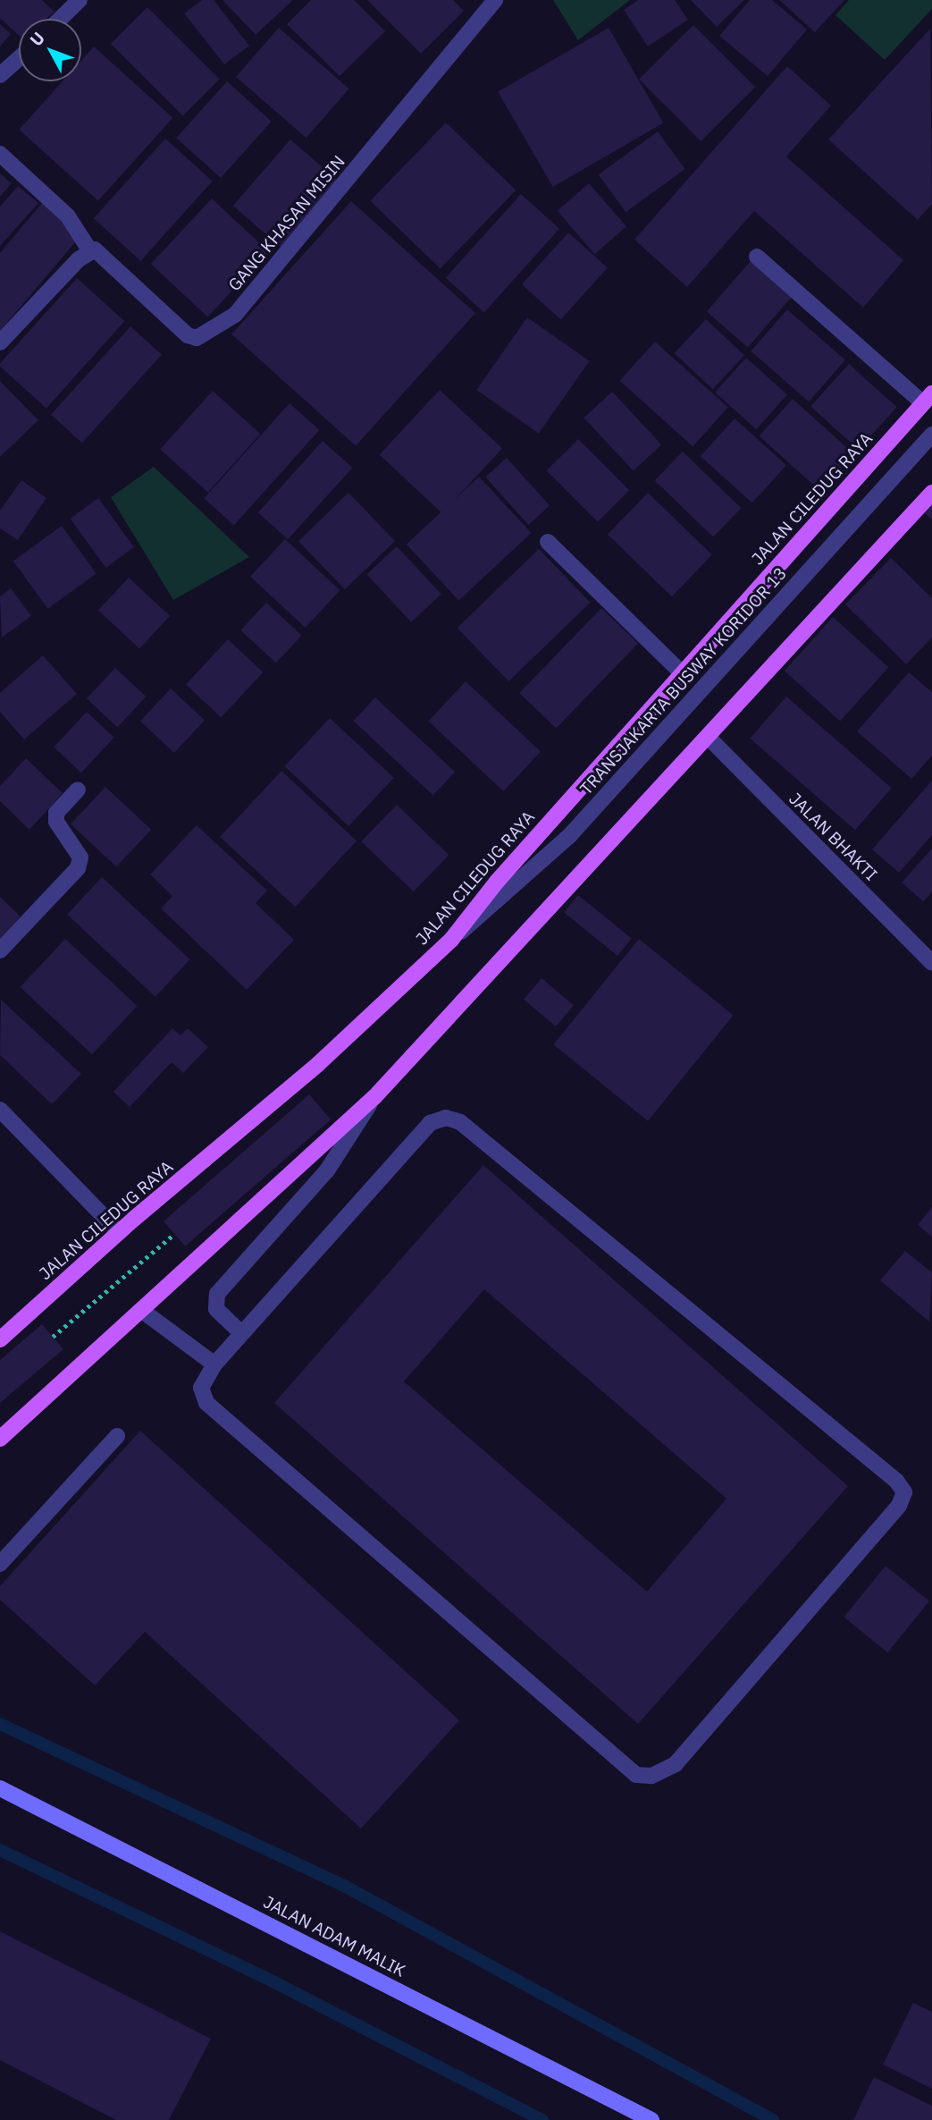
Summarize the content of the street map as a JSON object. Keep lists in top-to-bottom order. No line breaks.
{"streets":{"main road":["JALAN CILEDUG RAYA"],"street":["GANG KHASAN MISIN","TRANSJAKARTA BUSWAY KORIDOR 13","JALAN BHAKTI","JALAN ADAM MALIK"]},"crossings":[["JALAN CILEDUG RAYA","TRANSJAKARTA BUSWAY KORIDOR 13"]],"north":"top left"}
